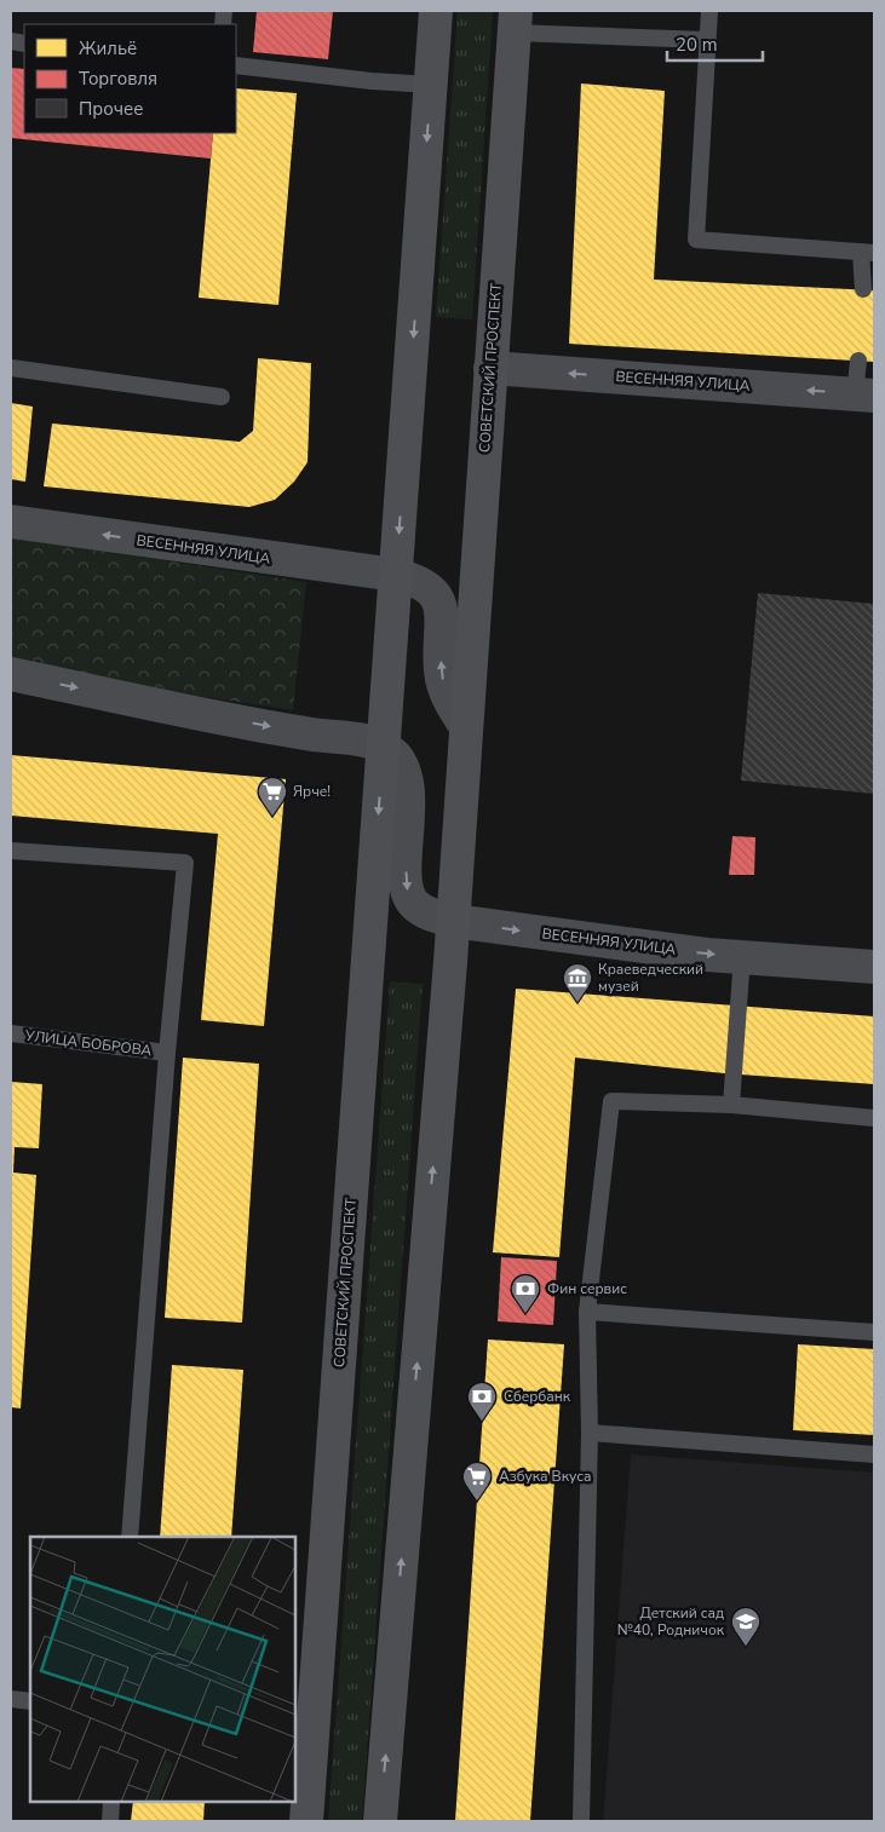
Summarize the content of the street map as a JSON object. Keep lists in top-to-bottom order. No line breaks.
{"streets":{"main road":["СОВЕТСКИЙ ПРОСПЕКТ"],"street":["ВЕСЕННЯЯ УЛИЦА"],"lane":["УЛИЦА БОБРОВА"]},"crossings":[["СОВЕТСКИЙ ПРОСПЕКТ","ВЕСЕННЯЯ УЛИЦА"]],"places":{"supermarket":["Ярче!","Азбука Вкуса"],"museum":["Краеведческий музей"],"bank":["Фин сервис","Сбербанк"],"school or university":["Детский сад №40, Родничок"]},"legend":["Жильё","Торговля","Прочее"],"scale_bar":"20 m"}
